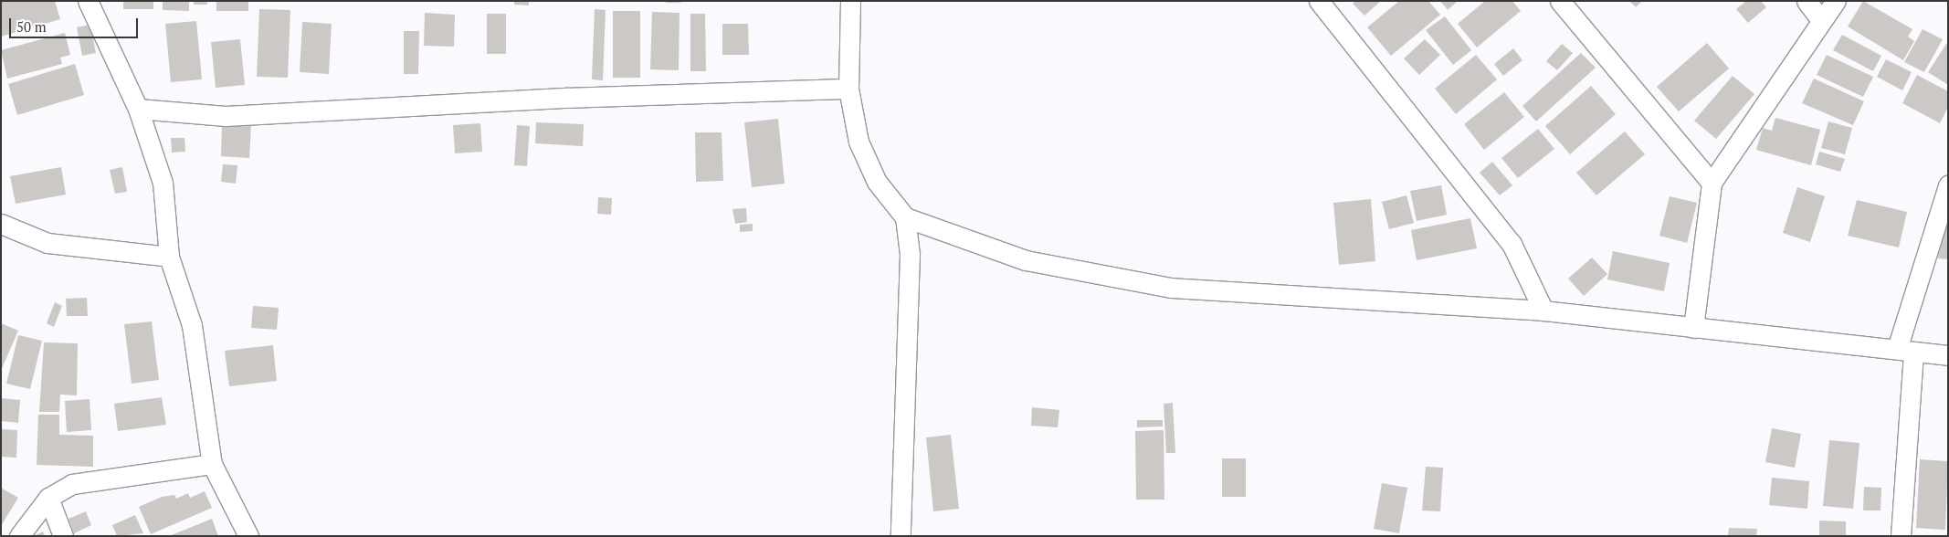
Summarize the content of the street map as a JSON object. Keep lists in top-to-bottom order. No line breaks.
{"scale_bar":"50 m"}
